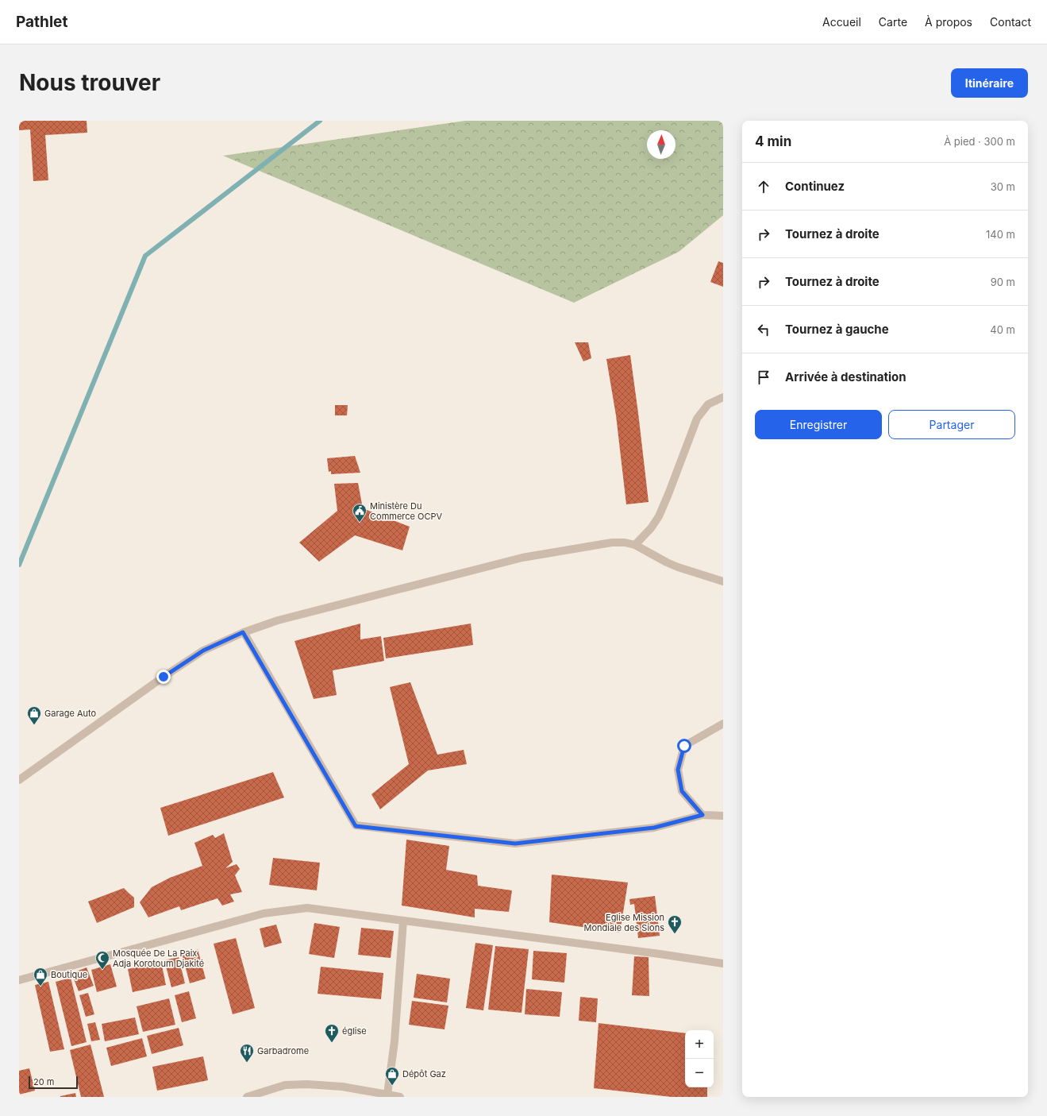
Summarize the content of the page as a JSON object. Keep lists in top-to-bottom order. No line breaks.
{"places":{"public building":["Ministère Du Commerce OCPV"],"shop":["Garage Auto","Boutique","Dépôt Gaz"],"church":["Eglise Mission Mondiale des Sions","église"],"mosque":["Mosquée De La Paix Adja Korotoum Djakité"],"restaurant":["Garbadrome"]},"scale_bar":"20 m","north":"top","page":{"header":"Pathlet","nav":["Accueil","Carte","À propos","Contact"],"buttons":["Itinéraire",["Enregistrer","Partager"]],"title":"Nous trouver","heading":["4 min","À pied · 300 m"],"list":[["Continuez","30 m"],["Tournez à droite","140 m"],["Tournez à droite","90 m"],["Tournez à gauche","40 m"],"Arrivée à destination"],"map_buttons":["+","−"],"scale":"20 m"}}
